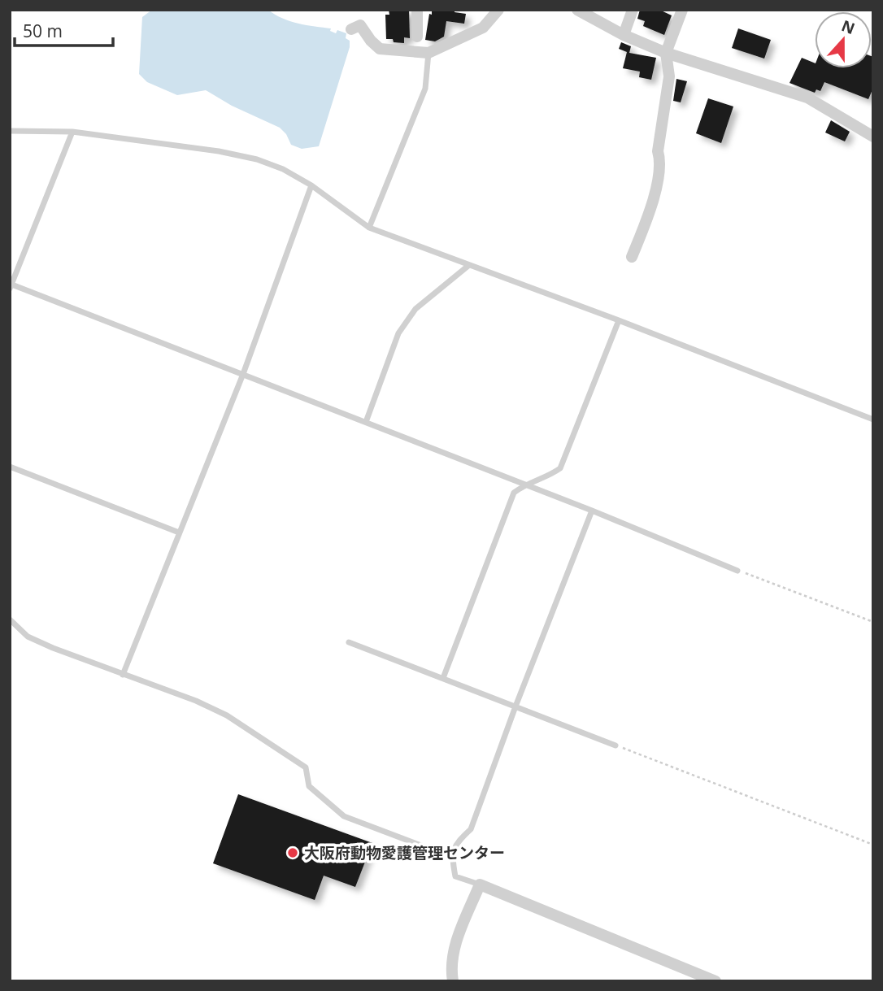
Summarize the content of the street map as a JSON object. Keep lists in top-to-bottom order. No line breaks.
{"places":["大阪府動物愛護管理センター"],"scale_bar":"50 m","north":"top"}
